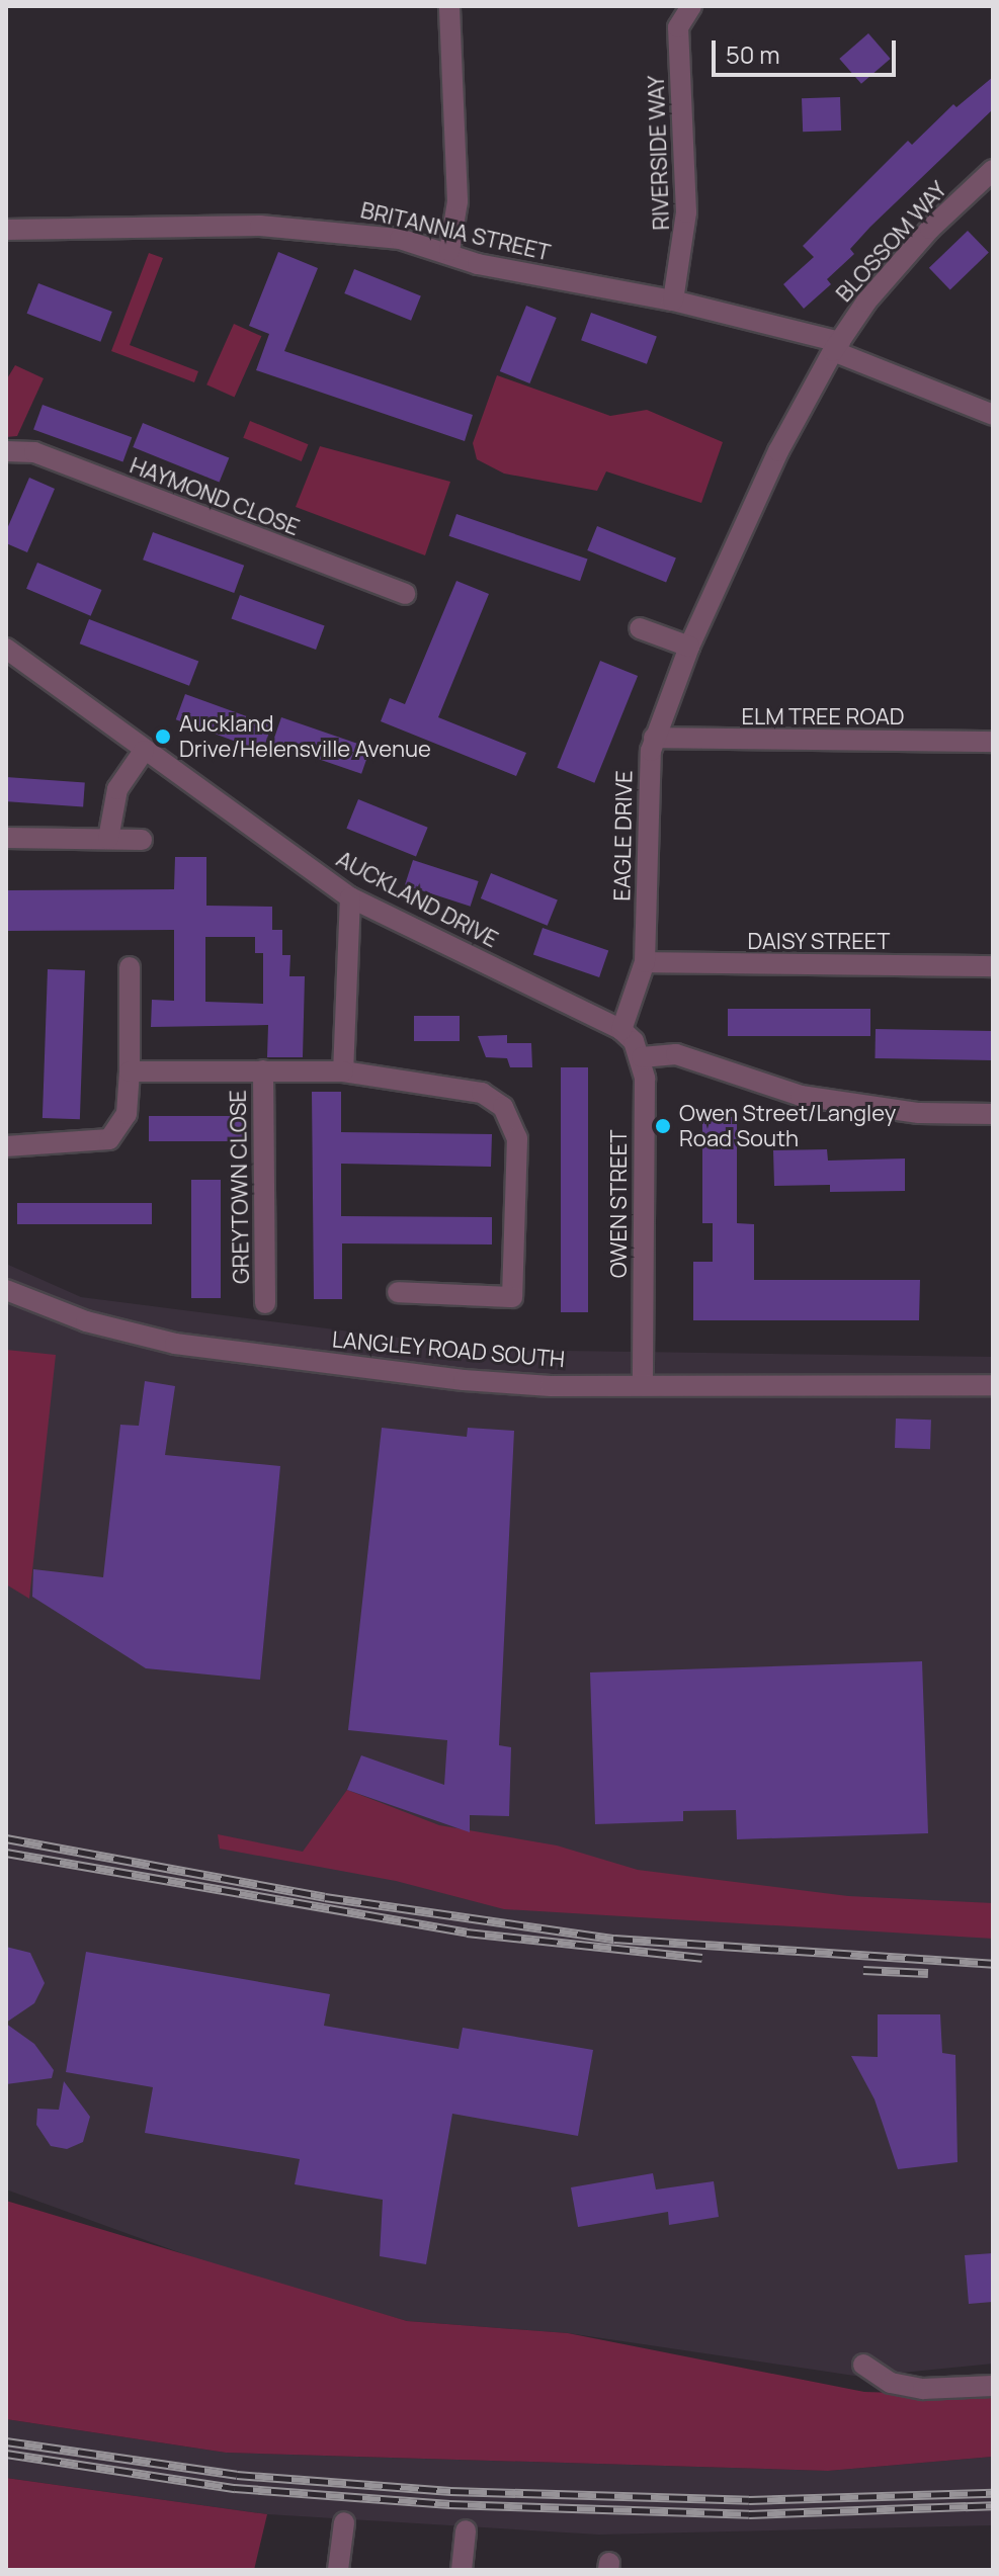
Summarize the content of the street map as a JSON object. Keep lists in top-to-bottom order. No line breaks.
{"streets":{"street":["RIVERSIDE WAY","BRITANNIA STREET","BLOSSOM WAY","HAYMOND CLOSE","ELM TREE ROAD","EAGLE DRIVE","AUCKLAND DRIVE","DAISY STREET","GREYTOWN CLOSE","OWEN STREET","LANGLEY ROAD SOUTH"]},"crossings":[["RIVERSIDE WAY","BRITANNIA STREET"],["BRITANNIA STREET","BLOSSOM WAY"],["BRITANNIA STREET","EAGLE DRIVE"],["BLOSSOM WAY","EAGLE DRIVE"],["ELM TREE ROAD","EAGLE DRIVE"],["EAGLE DRIVE","AUCKLAND DRIVE"],["EAGLE DRIVE","DAISY STREET"],["OWEN STREET","LANGLEY ROAD SOUTH"]],"places":["Auckland Drive/Helensville Avenue","Owen Street/Langley Road South"],"scale_bar":"50 m"}
